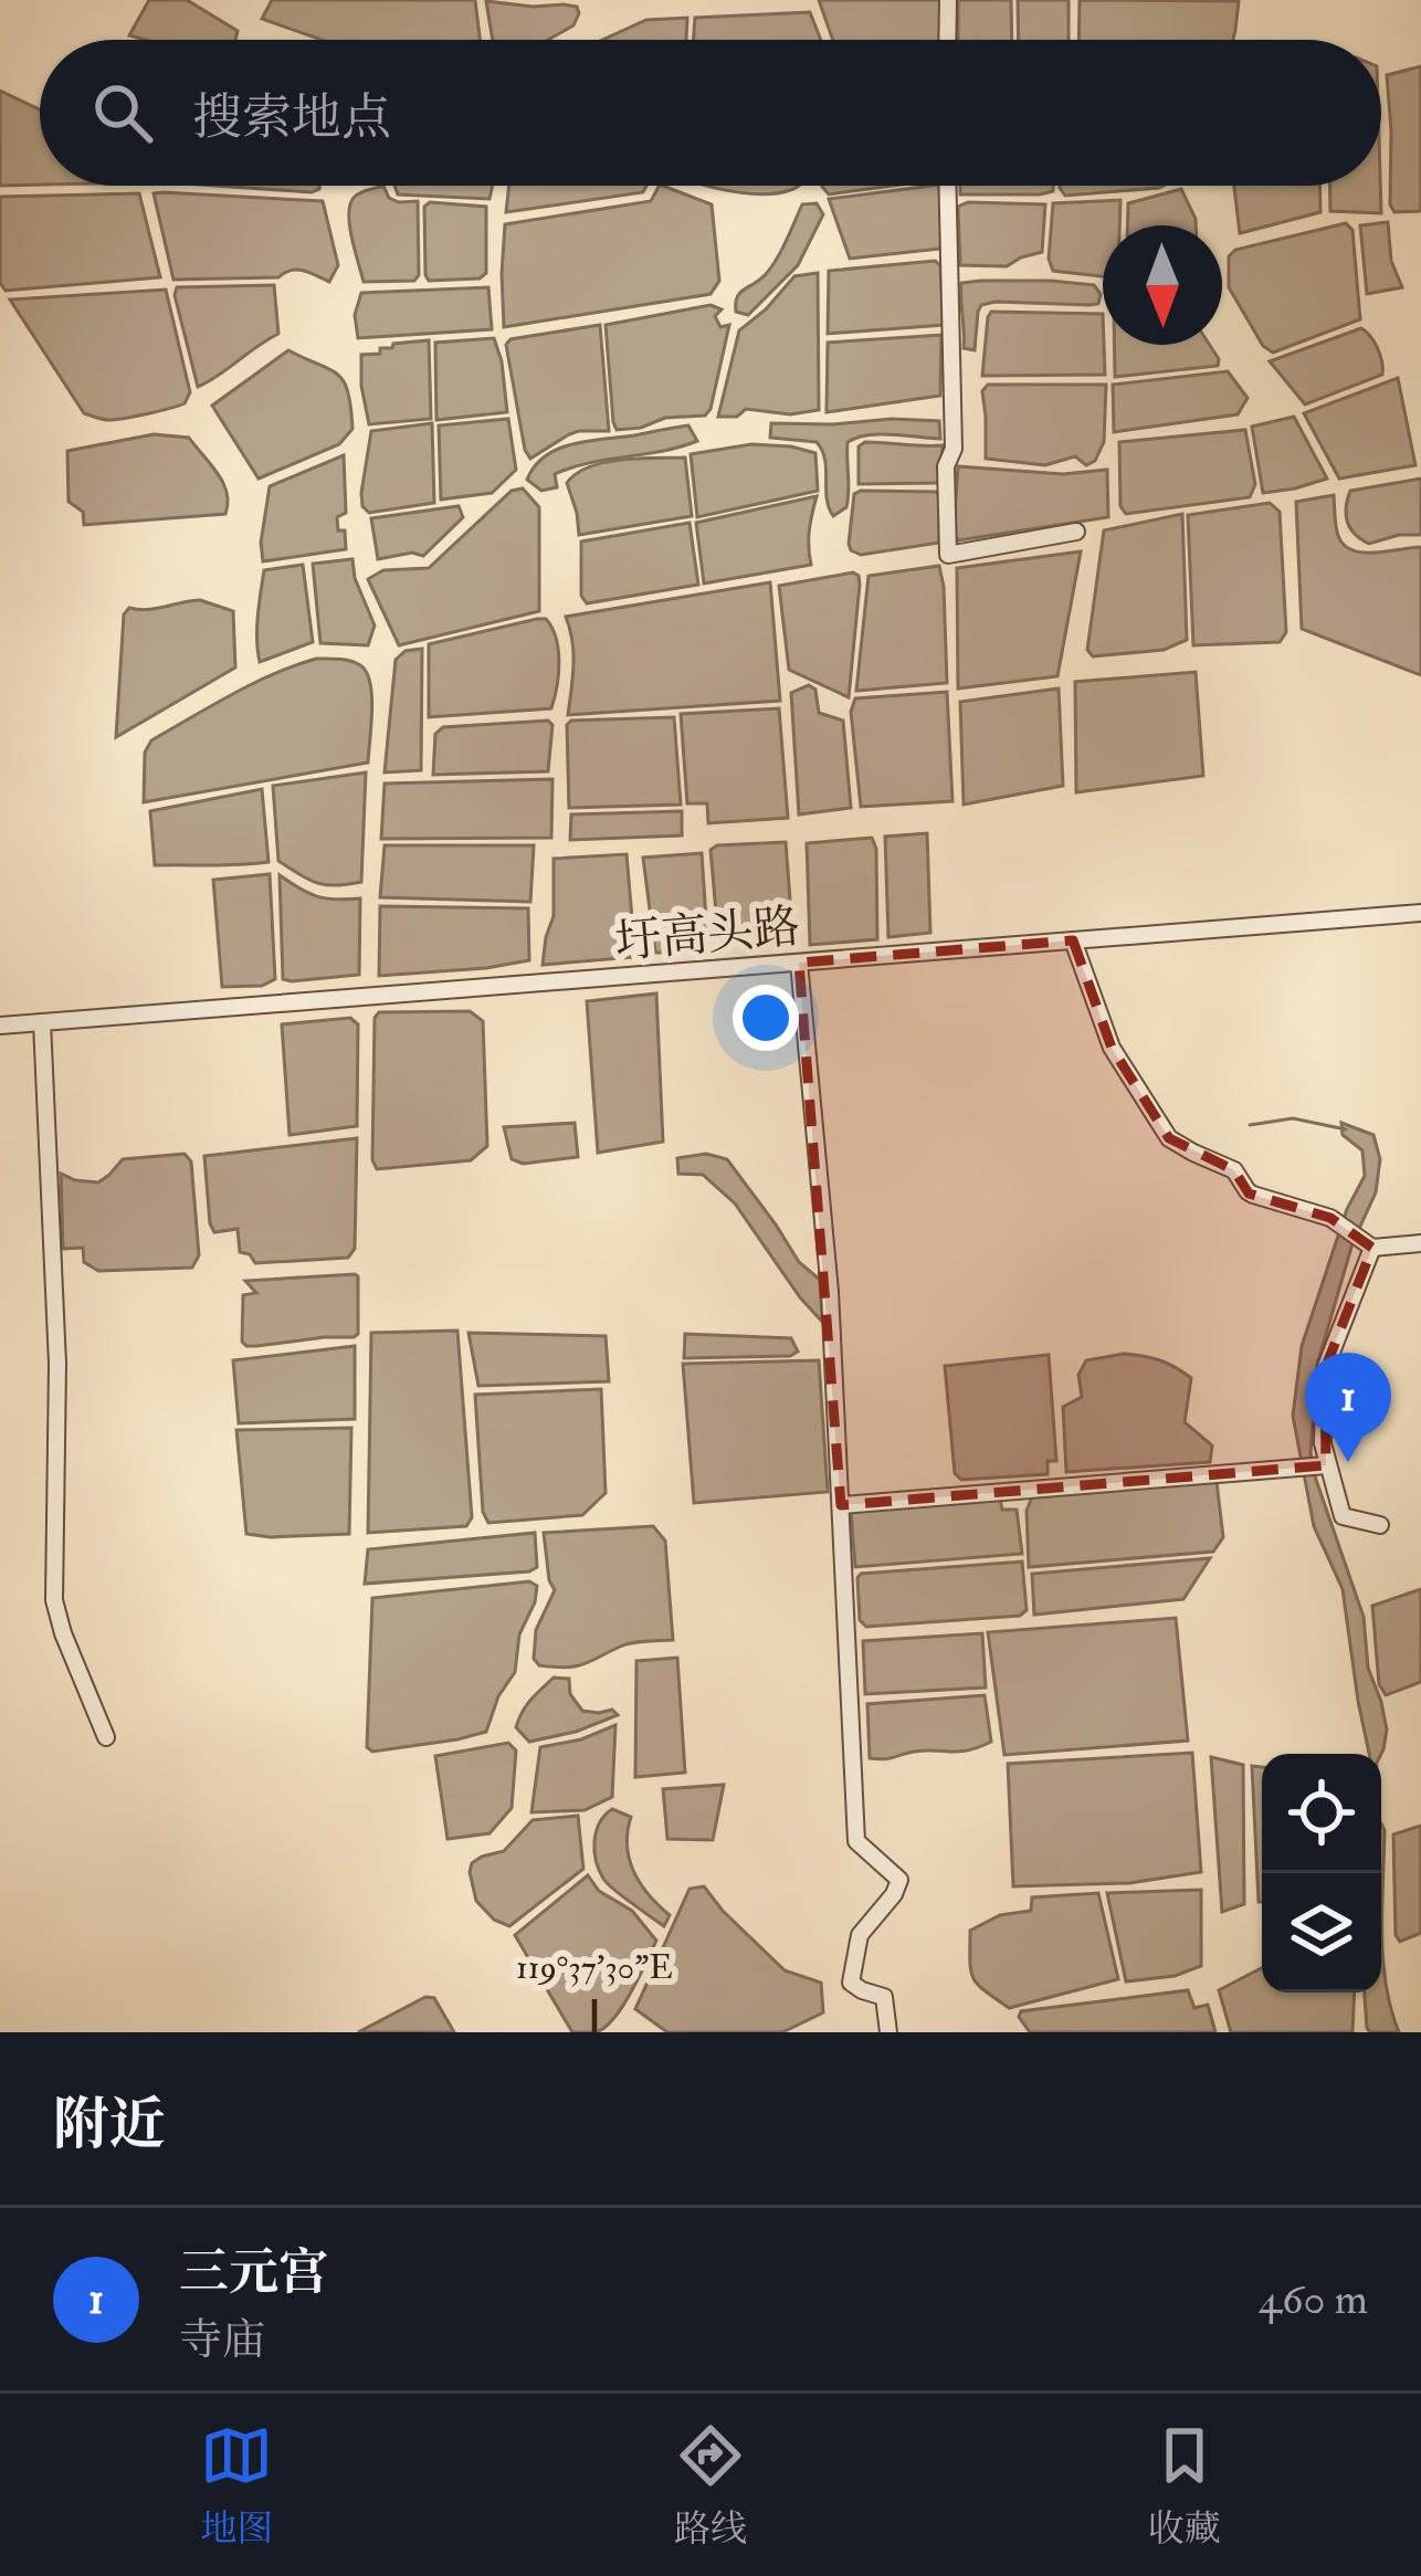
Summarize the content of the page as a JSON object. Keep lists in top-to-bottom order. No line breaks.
{"streets":{"street":["圩高头路"]},"north":"bottom","page":{"search":"搜索地点","pins":"1","heading":"附近","list":[{"mark":"1","name":"三元宫","note":"寺庙","value":"460 m"}],"nav":["地图","路线","收藏"]},"coordinates":["119°37'30\"E"]}
